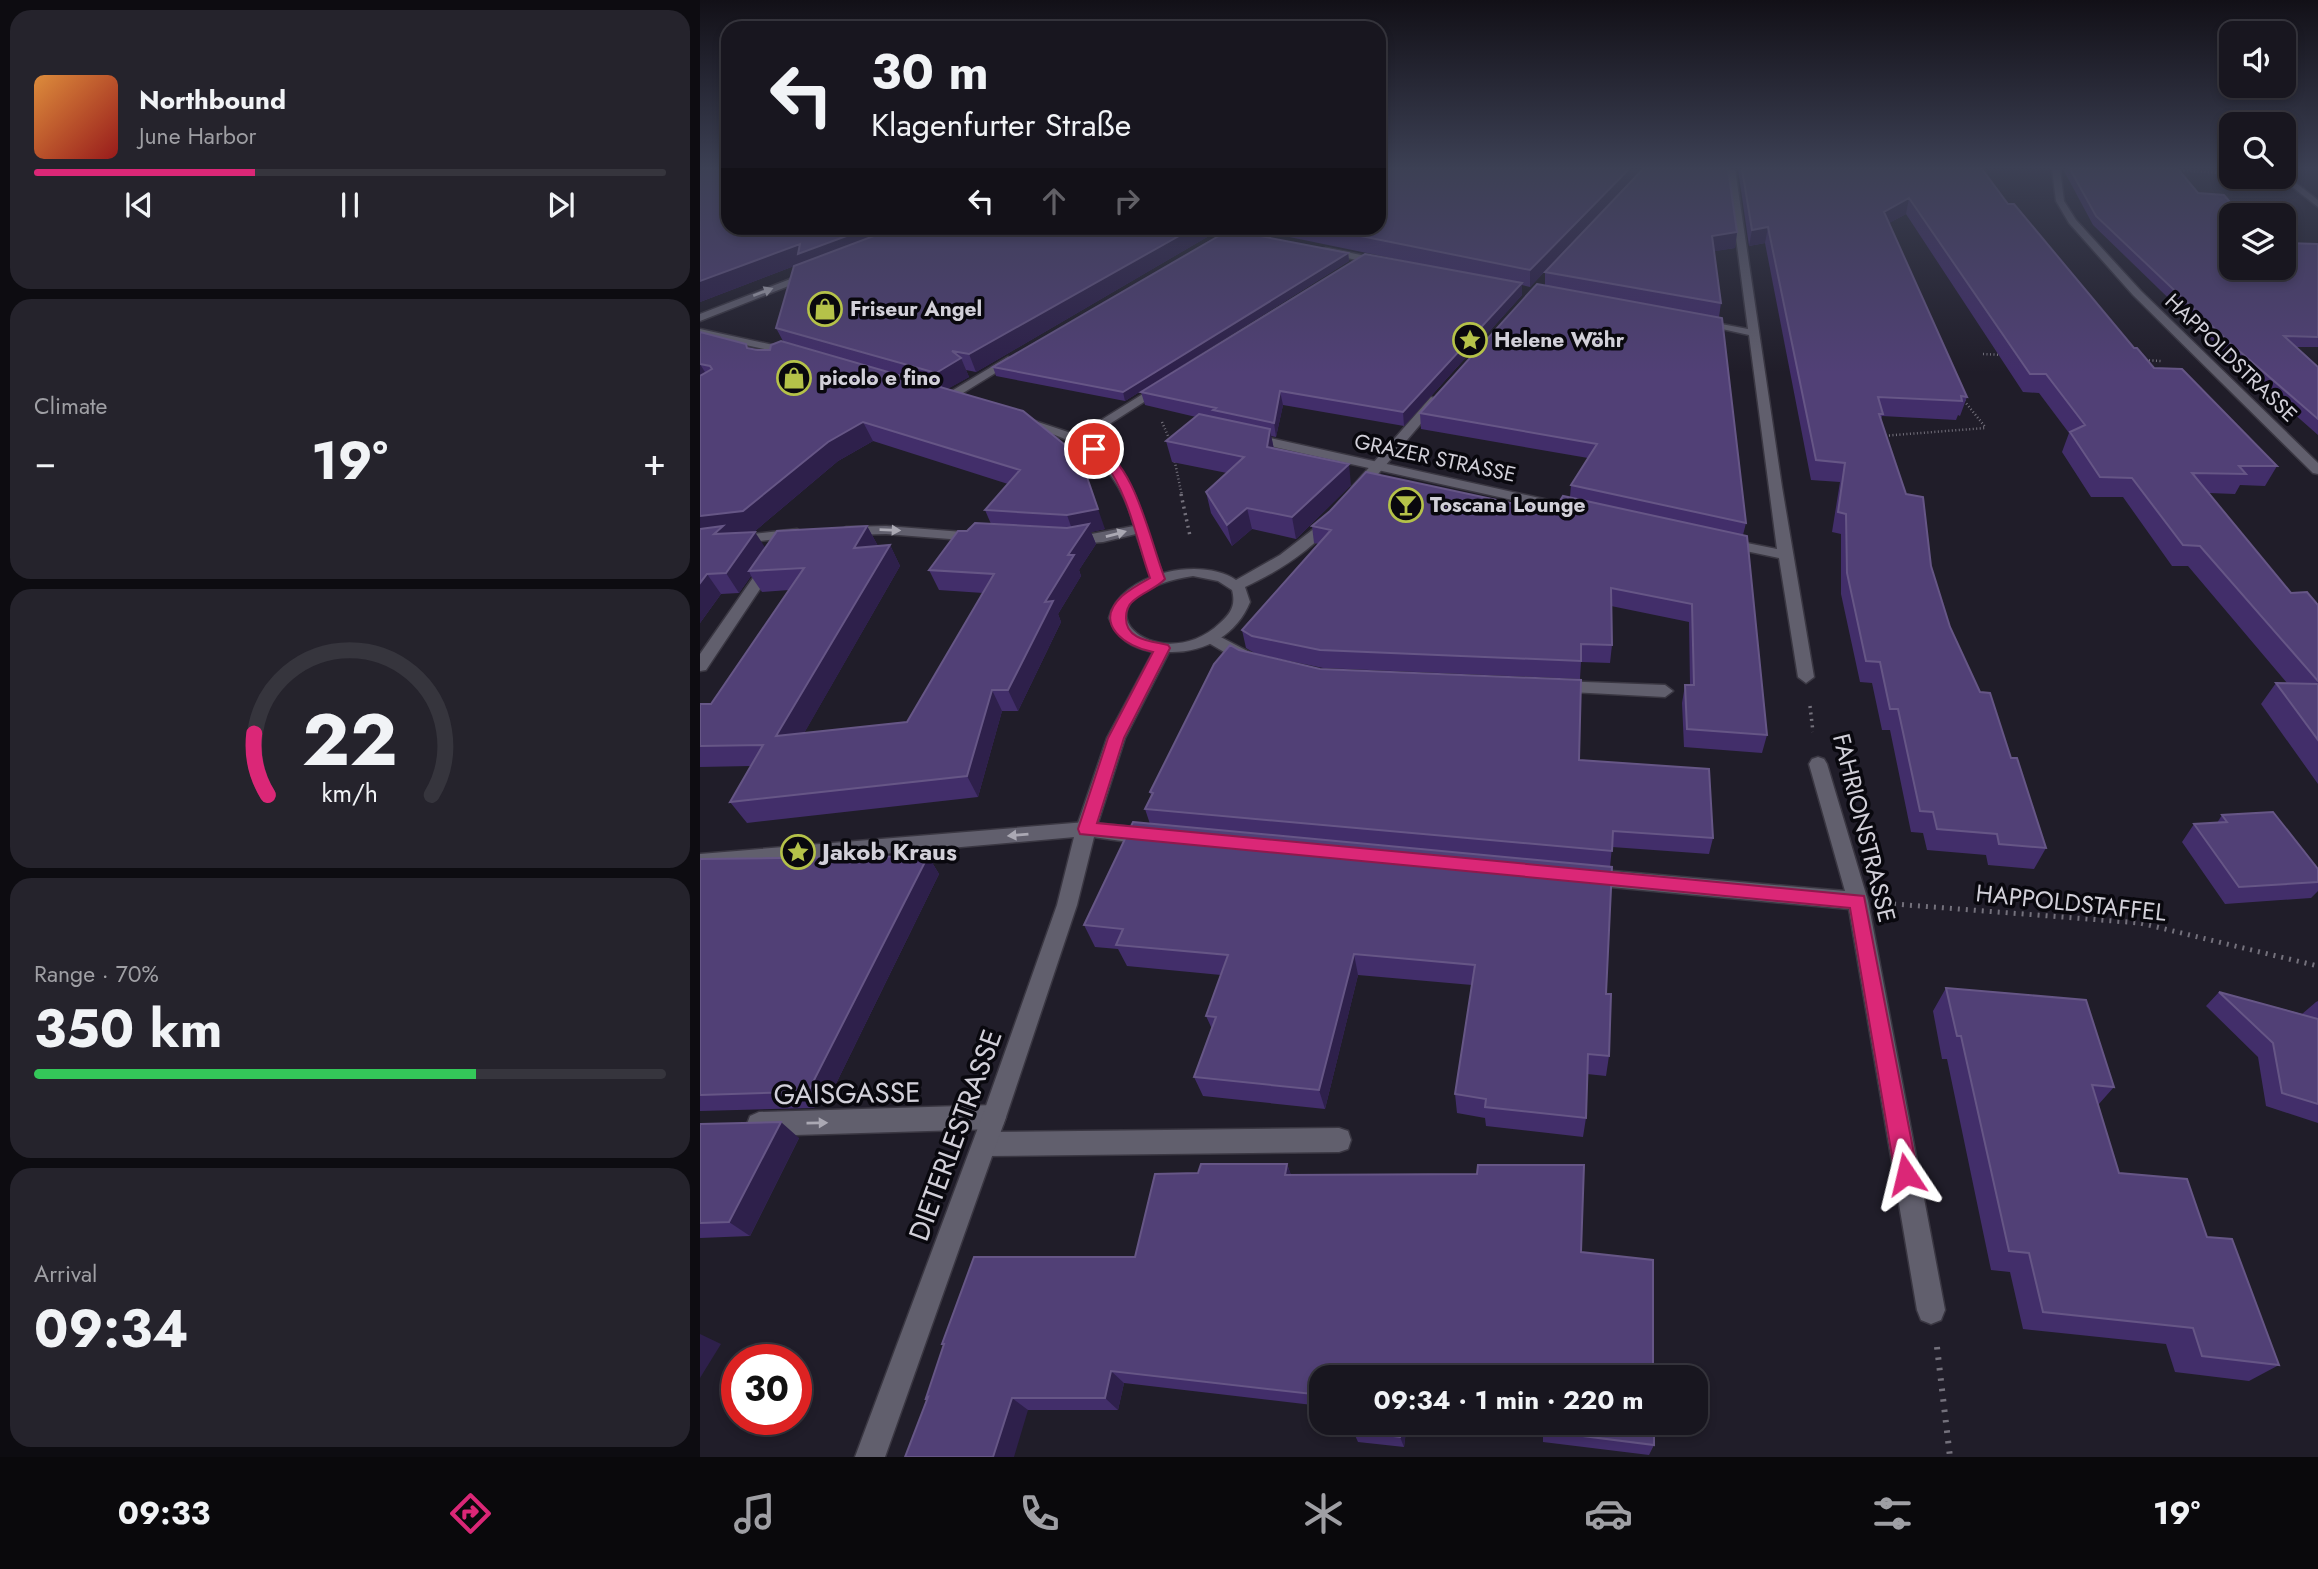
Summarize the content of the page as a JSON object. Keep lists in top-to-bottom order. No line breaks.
{"streets":{"street":["HAPPOLDSTRASSE","GRAZER STRASSE","FAHRIONSTRASSE","GAISGASSE","DIETERLESTRASSE"],"path":["HAPPOLDSTAFFEL"]},"crossings":[["FAHRIONSTRASSE","HAPPOLDSTAFFEL"],["GAISGASSE","DIETERLESTRASSE"]],"one_way":["GAISGASSE"],"places":{"shop":["Friseur Angel","picolo e fino"],"place":["Helene Wöhr","Jakob Kraus"],"bar":["Toscana Lounge"]},"page":{"turn":["30 m","Klagenfurter Straße"],"song":["Northbound","June Harbor"],"tile":["Climate",["Range · 70%","350 km"],["Arrival","09:34"]],"heat":["−","19°","+"],"limit":"30","trip":"09:34 · 1 min · 220 m","tabs":["09:33","19°"],"gauge":["22","km/h"]}}
